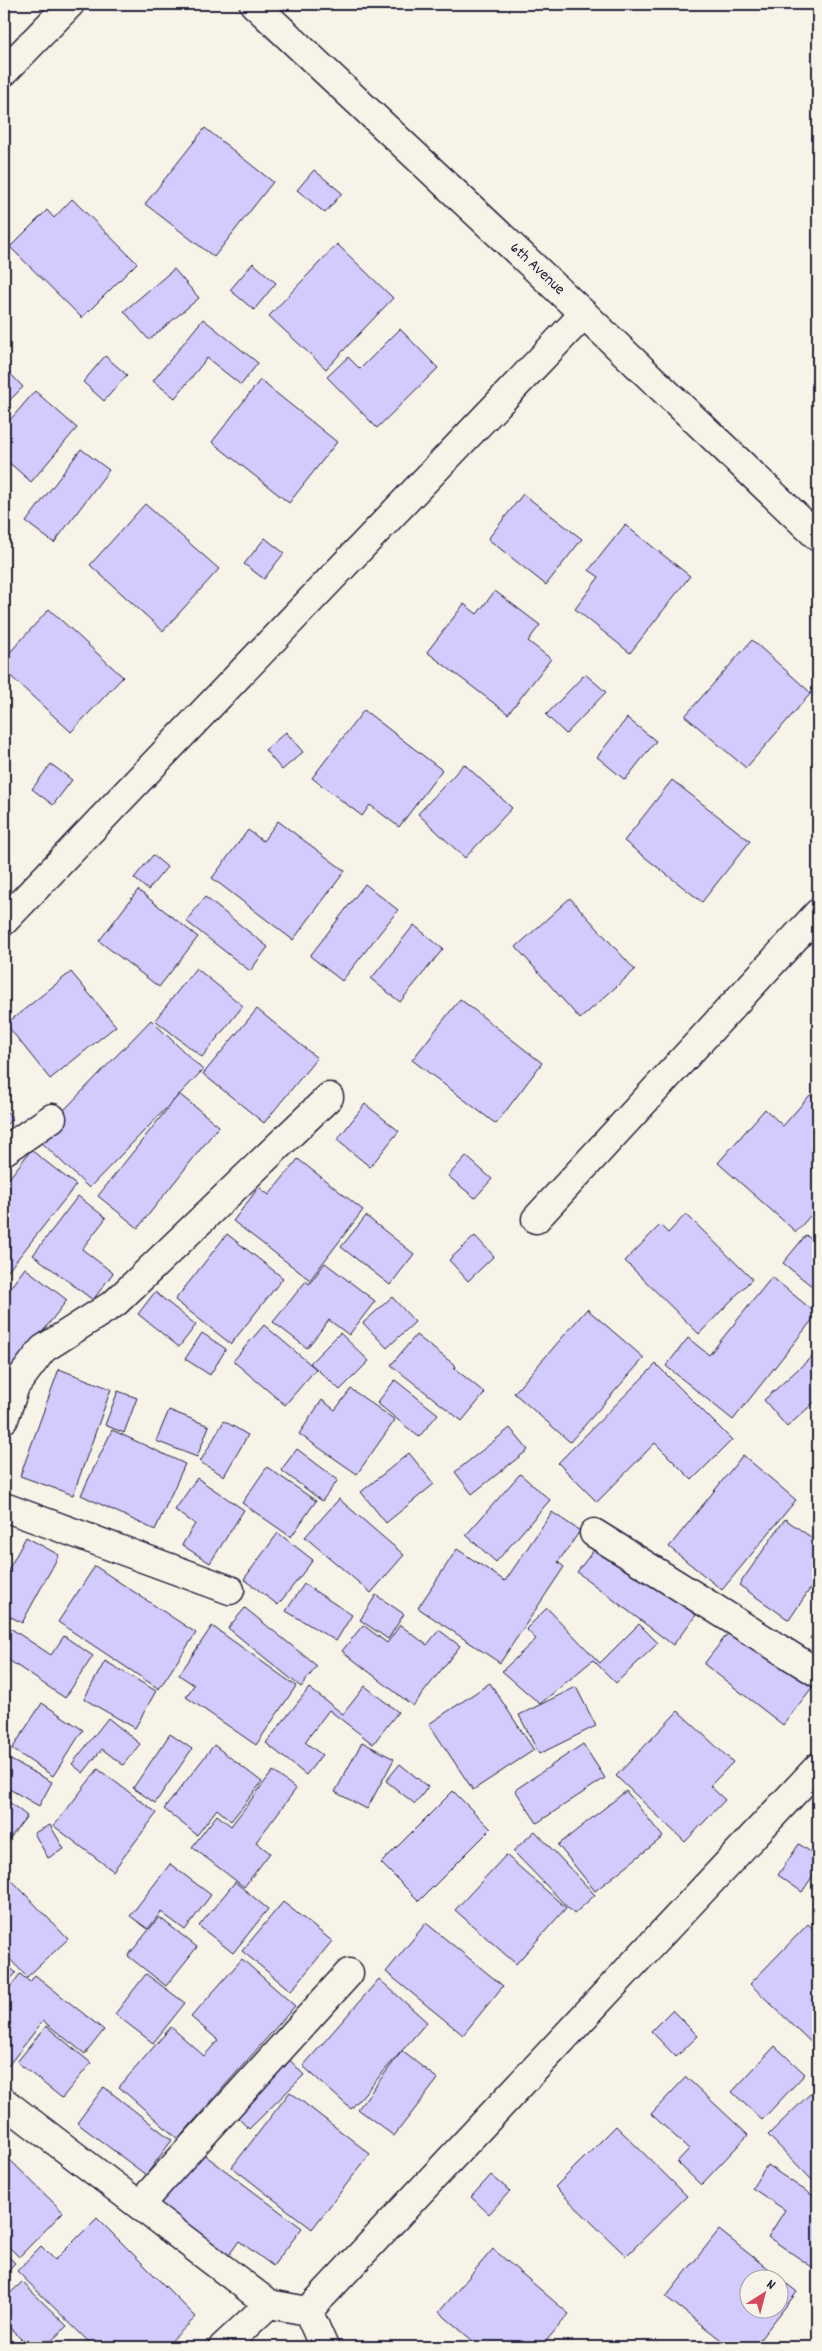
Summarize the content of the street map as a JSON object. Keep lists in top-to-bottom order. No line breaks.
{"streets":{"street":["6th Avenue"]},"north":"top right"}
